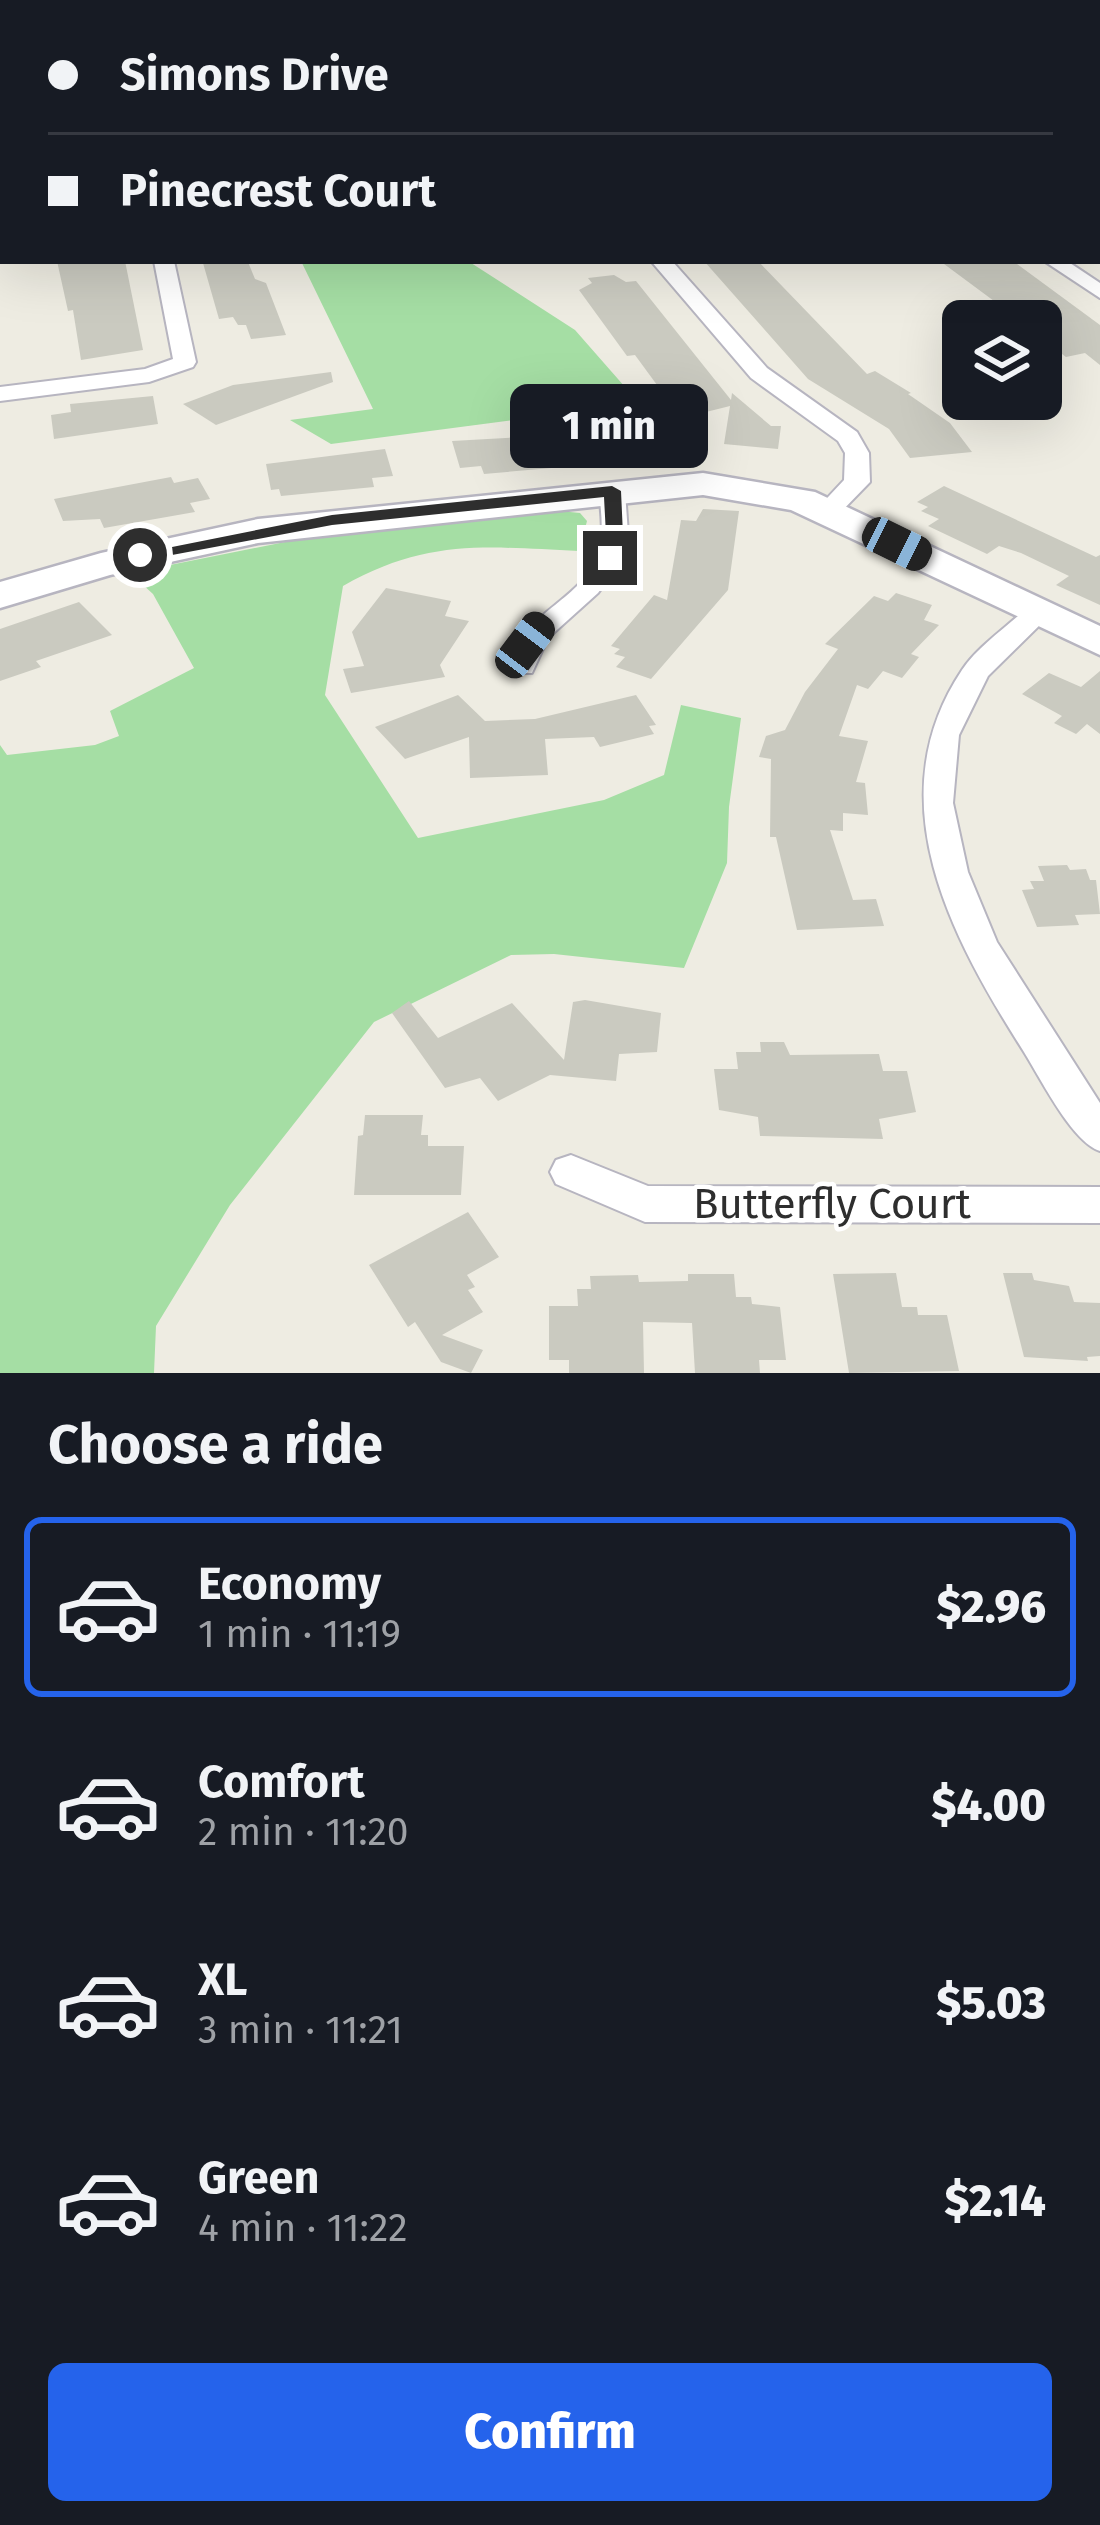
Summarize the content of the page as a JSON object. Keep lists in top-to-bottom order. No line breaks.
{"streets":{"street":["Butterfly Court"]},"page":{"banner":["Simons Drive","Pinecrest Court"],"bubble":"1 min","heading":"Choose a ride","list":[{"name":"Economy","note":"1 min · 11:19","value":"$2.96"},{"name":"Comfort","note":"2 min · 11:20","value":"$4.00"},{"name":"XL","note":"3 min · 11:21","value":"$5.03"},{"name":"Green","note":"4 min · 11:22","value":"$2.14"}],"buttons":"Confirm"}}
